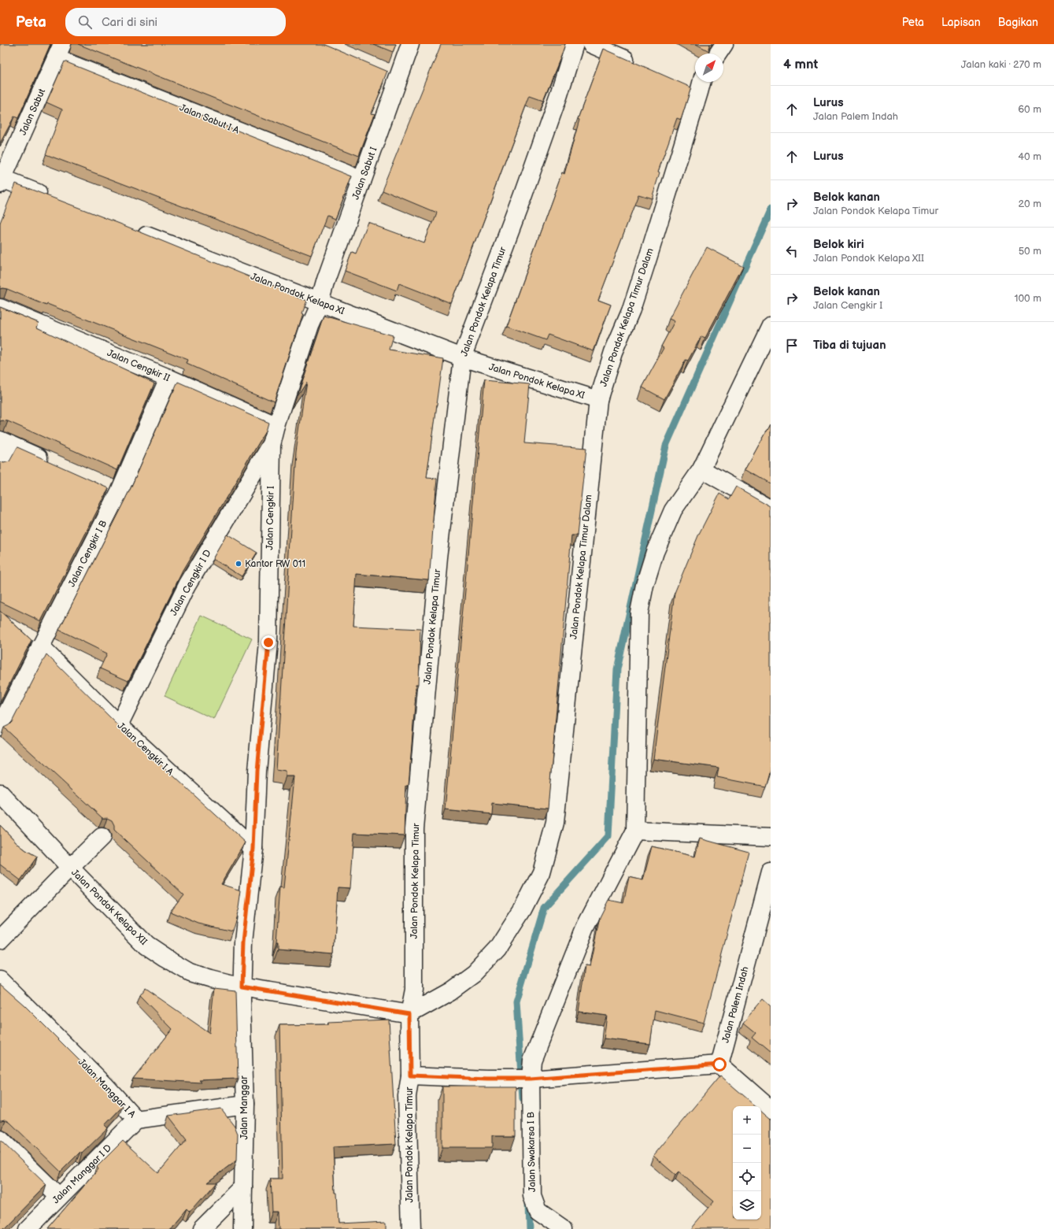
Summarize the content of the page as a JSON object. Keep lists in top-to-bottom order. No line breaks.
{"streets":{"street":["Jalan Sabut","Jalan Sabut I A","Jalan Sabut I","Jalan Pondok Kelapa XI","Jalan Pondok Kelapa Timur","Jalan Pondok Kelapa Timur Dalam","Jalan Cengkir II","Jalan Cengkir I","Jalan Cengkir I B","Jalan Cengkir I D","Jalan Cengkir I A","Jalan Pondok Kelapa XII","Jalan Palem Indah","Jalan Manggar I A","Jalan Manggar","Jalan Swakarsa I B","Jalan Manggar I D"]},"crossings":[["Jalan Sabut","Jalan Sabut I A"],["Jalan Sabut I A","Jalan Sabut I"],["Jalan Sabut I","Jalan Pondok Kelapa XI"],["Jalan Sabut I","Jalan Cengkir I"],["Jalan Pondok Kelapa XI","Jalan Pondok Kelapa Timur"],["Jalan Pondok Kelapa XI","Jalan Pondok Kelapa Timur Dalam"],["Jalan Pondok Kelapa XI","Jalan Cengkir I"],["Jalan Pondok Kelapa Timur","Jalan Pondok Kelapa Timur Dalam"],["Jalan Pondok Kelapa Timur","Jalan Pondok Kelapa XII"],["Jalan Pondok Kelapa Timur Dalam","Jalan Pondok Kelapa XII"],["Jalan Cengkir II","Jalan Cengkir I"],["Jalan Cengkir II","Jalan Cengkir I B"],["Jalan Cengkir I","Jalan Cengkir I D"],["Jalan Cengkir I","Jalan Cengkir I A"],["Jalan Cengkir I","Jalan Pondok Kelapa XII"],["Jalan Cengkir I","Jalan Manggar"],["Jalan Cengkir I B","Jalan Cengkir I A"],["Jalan Cengkir I D","Jalan Cengkir I A"],["Jalan Pondok Kelapa XII","Jalan Manggar"],["Jalan Manggar I A","Jalan Manggar"],["Jalan Manggar I A","Jalan Manggar I D"]],"places":["Kantor RW 011"],"north":"top right","page":{"header":"Peta","search":"Cari di sini","nav":["Peta","Lapisan","Bagikan"],"heading":["4 mnt","Jalan kaki · 270 m"],"list":[["Lurus","Jalan Palem Indah","60 m"],["Lurus","40 m"],["Belok kanan","Jalan Pondok Kelapa Timur","20 m"],["Belok kiri","Jalan Pondok Kelapa XII","50 m"],["Belok kanan","Jalan Cengkir I","100 m"],"Tiba di tujuan"],"map_buttons":["+","−"]}}
